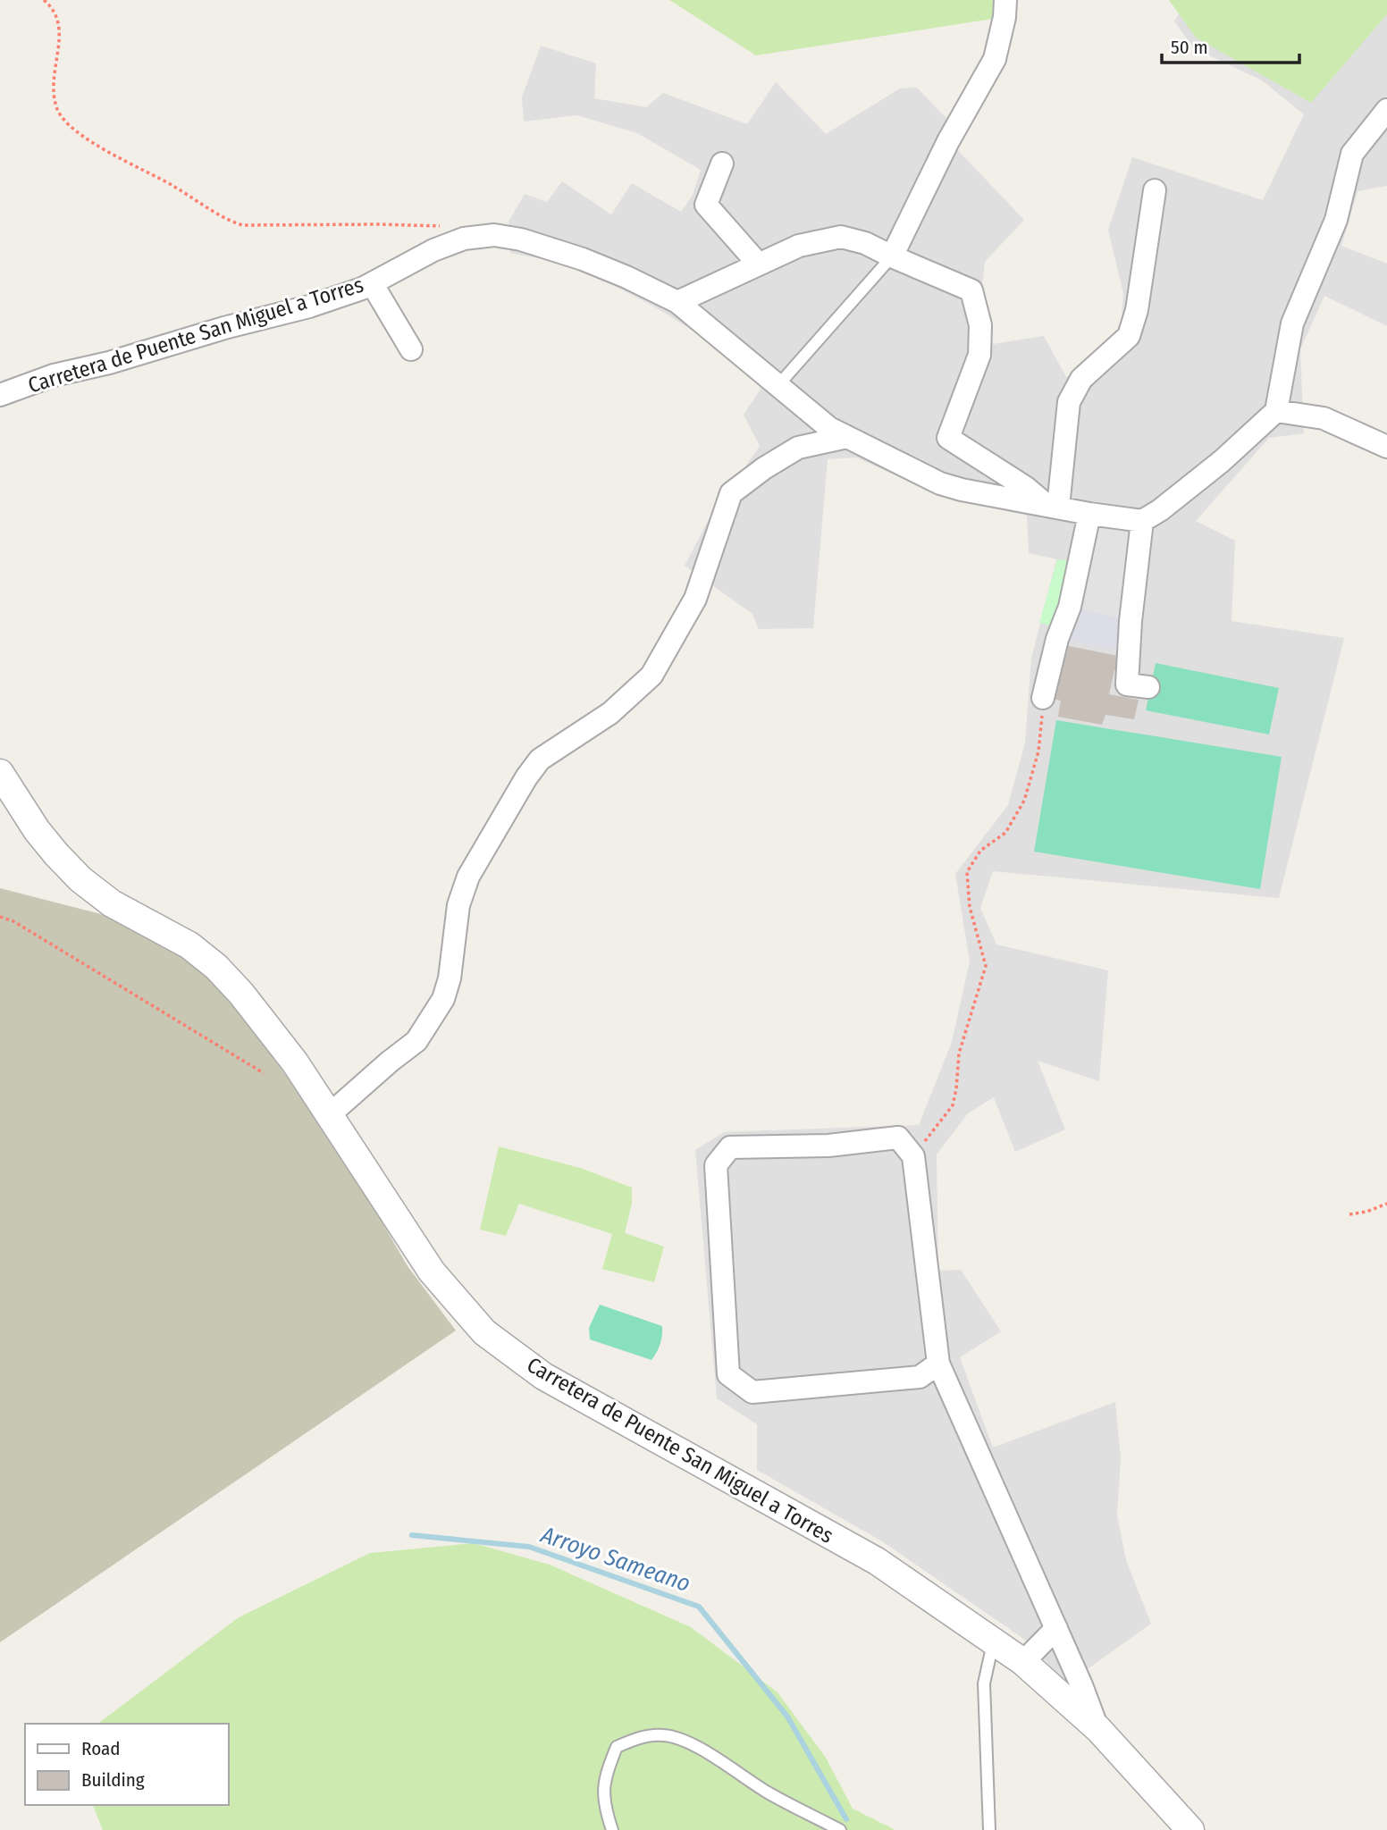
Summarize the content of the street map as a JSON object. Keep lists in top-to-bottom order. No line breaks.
{"streets":{"street":["Carretera de Puente San Miguel a Torres"]},"water":["Arroyo Sameano"],"legend":["Road","Building"],"scale_bar":"50 m"}
